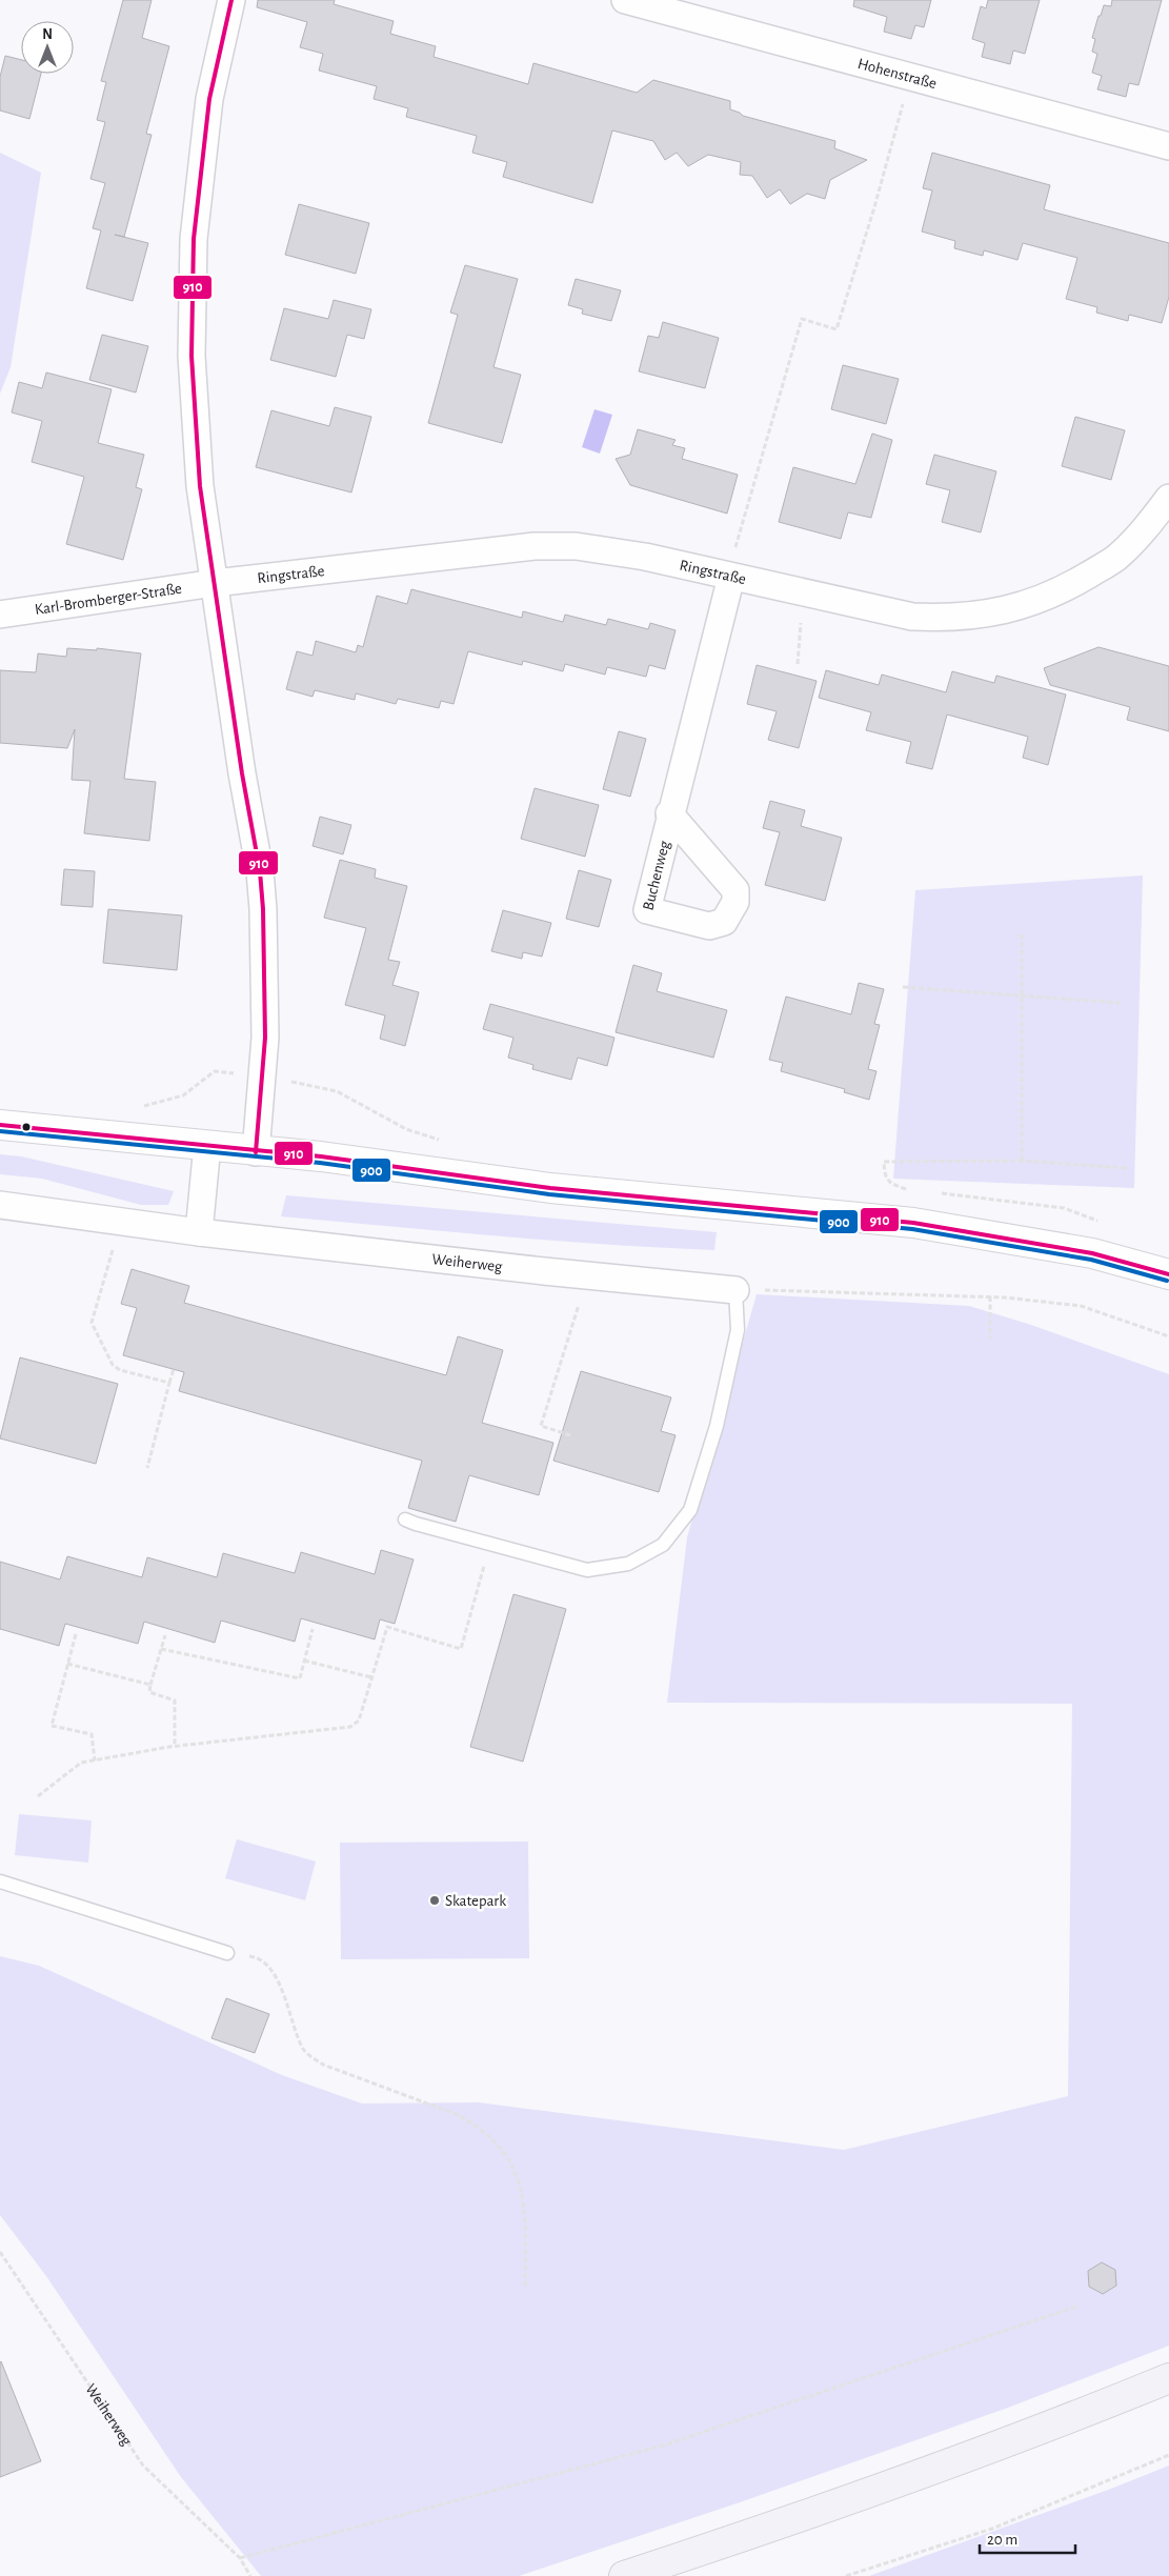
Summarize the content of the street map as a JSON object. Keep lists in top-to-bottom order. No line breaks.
{"streets":{"street":["Hohenstraße","Ringstraße","Karl-Bromberger-Straße","Weiherweg"]},"crossings":[["Ringstraße","Karl-Bromberger-Straße"]],"places":["Skatepark"],"lines":["transit line 910","transit line 900"],"scale_bar":"20 m","north":"top"}
